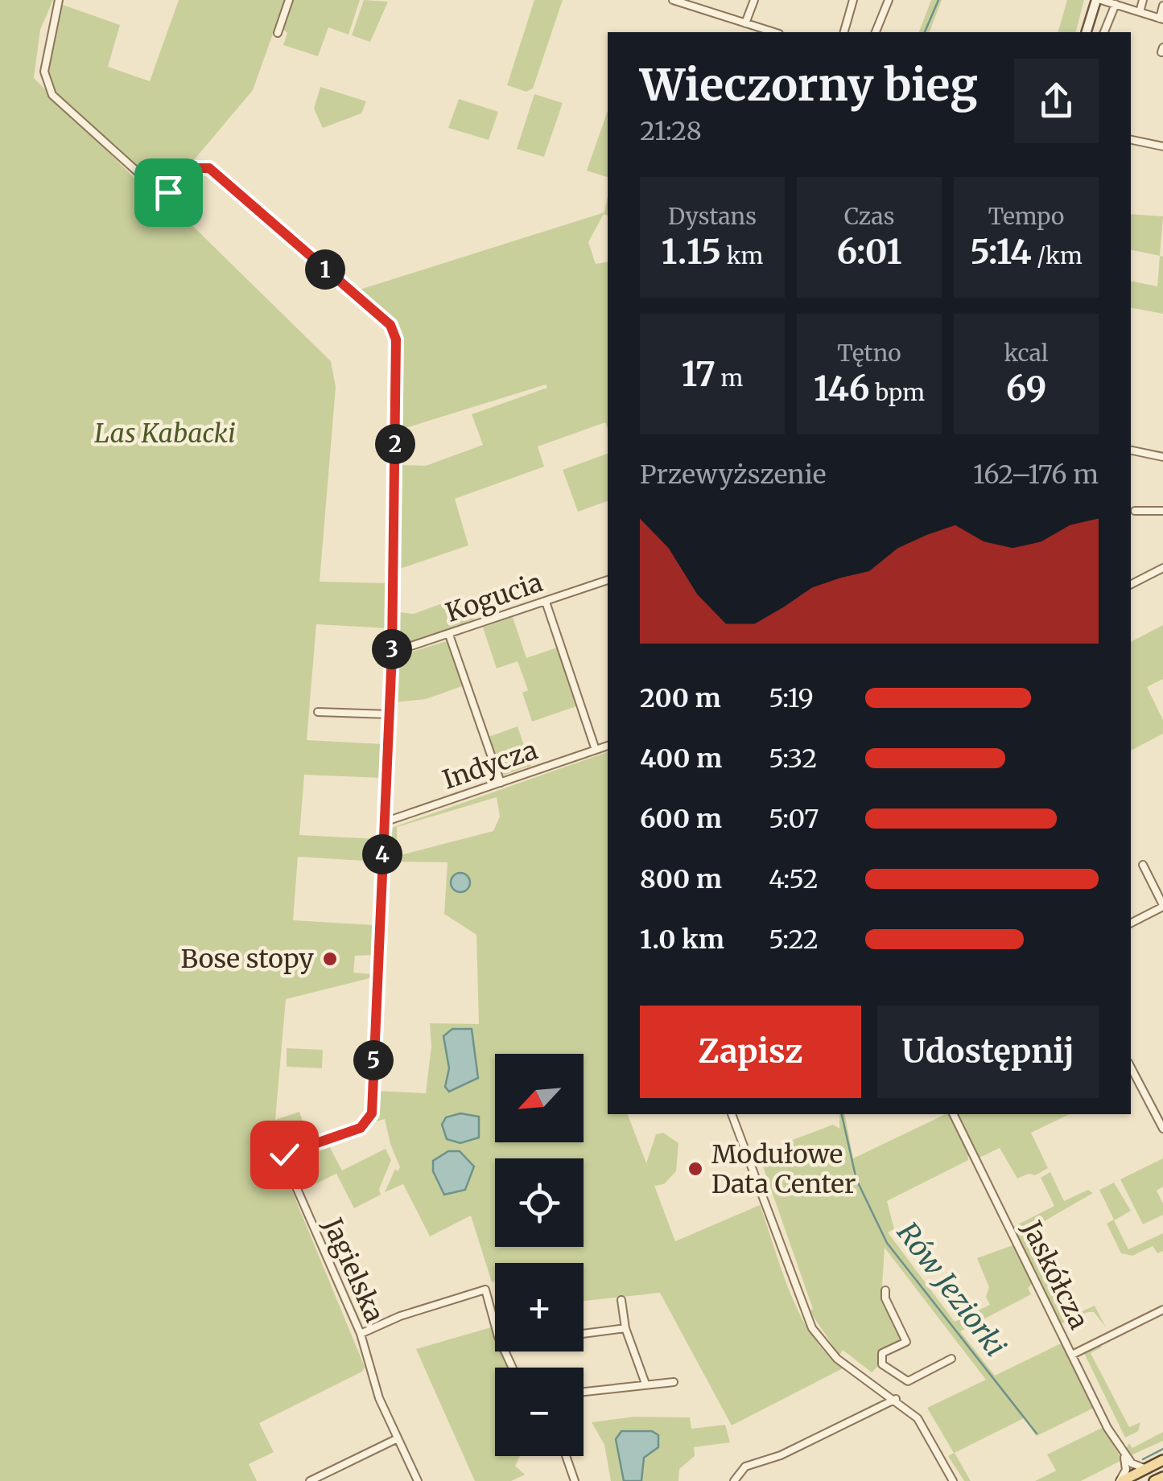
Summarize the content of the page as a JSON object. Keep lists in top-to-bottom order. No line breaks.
{"streets":{"street":["Kogucia","Indycza","Jagielska","Jaskółcza"]},"crossings":[["Kogucia","Jagielska"],["Indycza","Jagielska"]],"water":["Rów Jeziorki"],"parks":["Las Kabacki"],"places":["Bose stopy","Modułowe Data Center"],"north":"bottom left","page":{"heading":["Wieczorny bieg","21:28"],"stats":[["Dystans","1.15 km"],["Czas","6:01"],["Tempo","5:14 /km"],["17 m"],["Tętno","146 bpm"],["kcal","69"]],"pins":["1","2","3","4","5"],"chart":["Przewyższenie","162–176 m"],"list":[{"name":"200 m","note":"5:19"},{"name":"400 m","note":"5:32"},{"name":"600 m","note":"5:07"},{"name":"800 m","note":"4:52"},{"name":"1.0 km","note":"5:22"}],"buttons":["Zapisz","Udostępnij"],"map_buttons":["+","−"]}}
